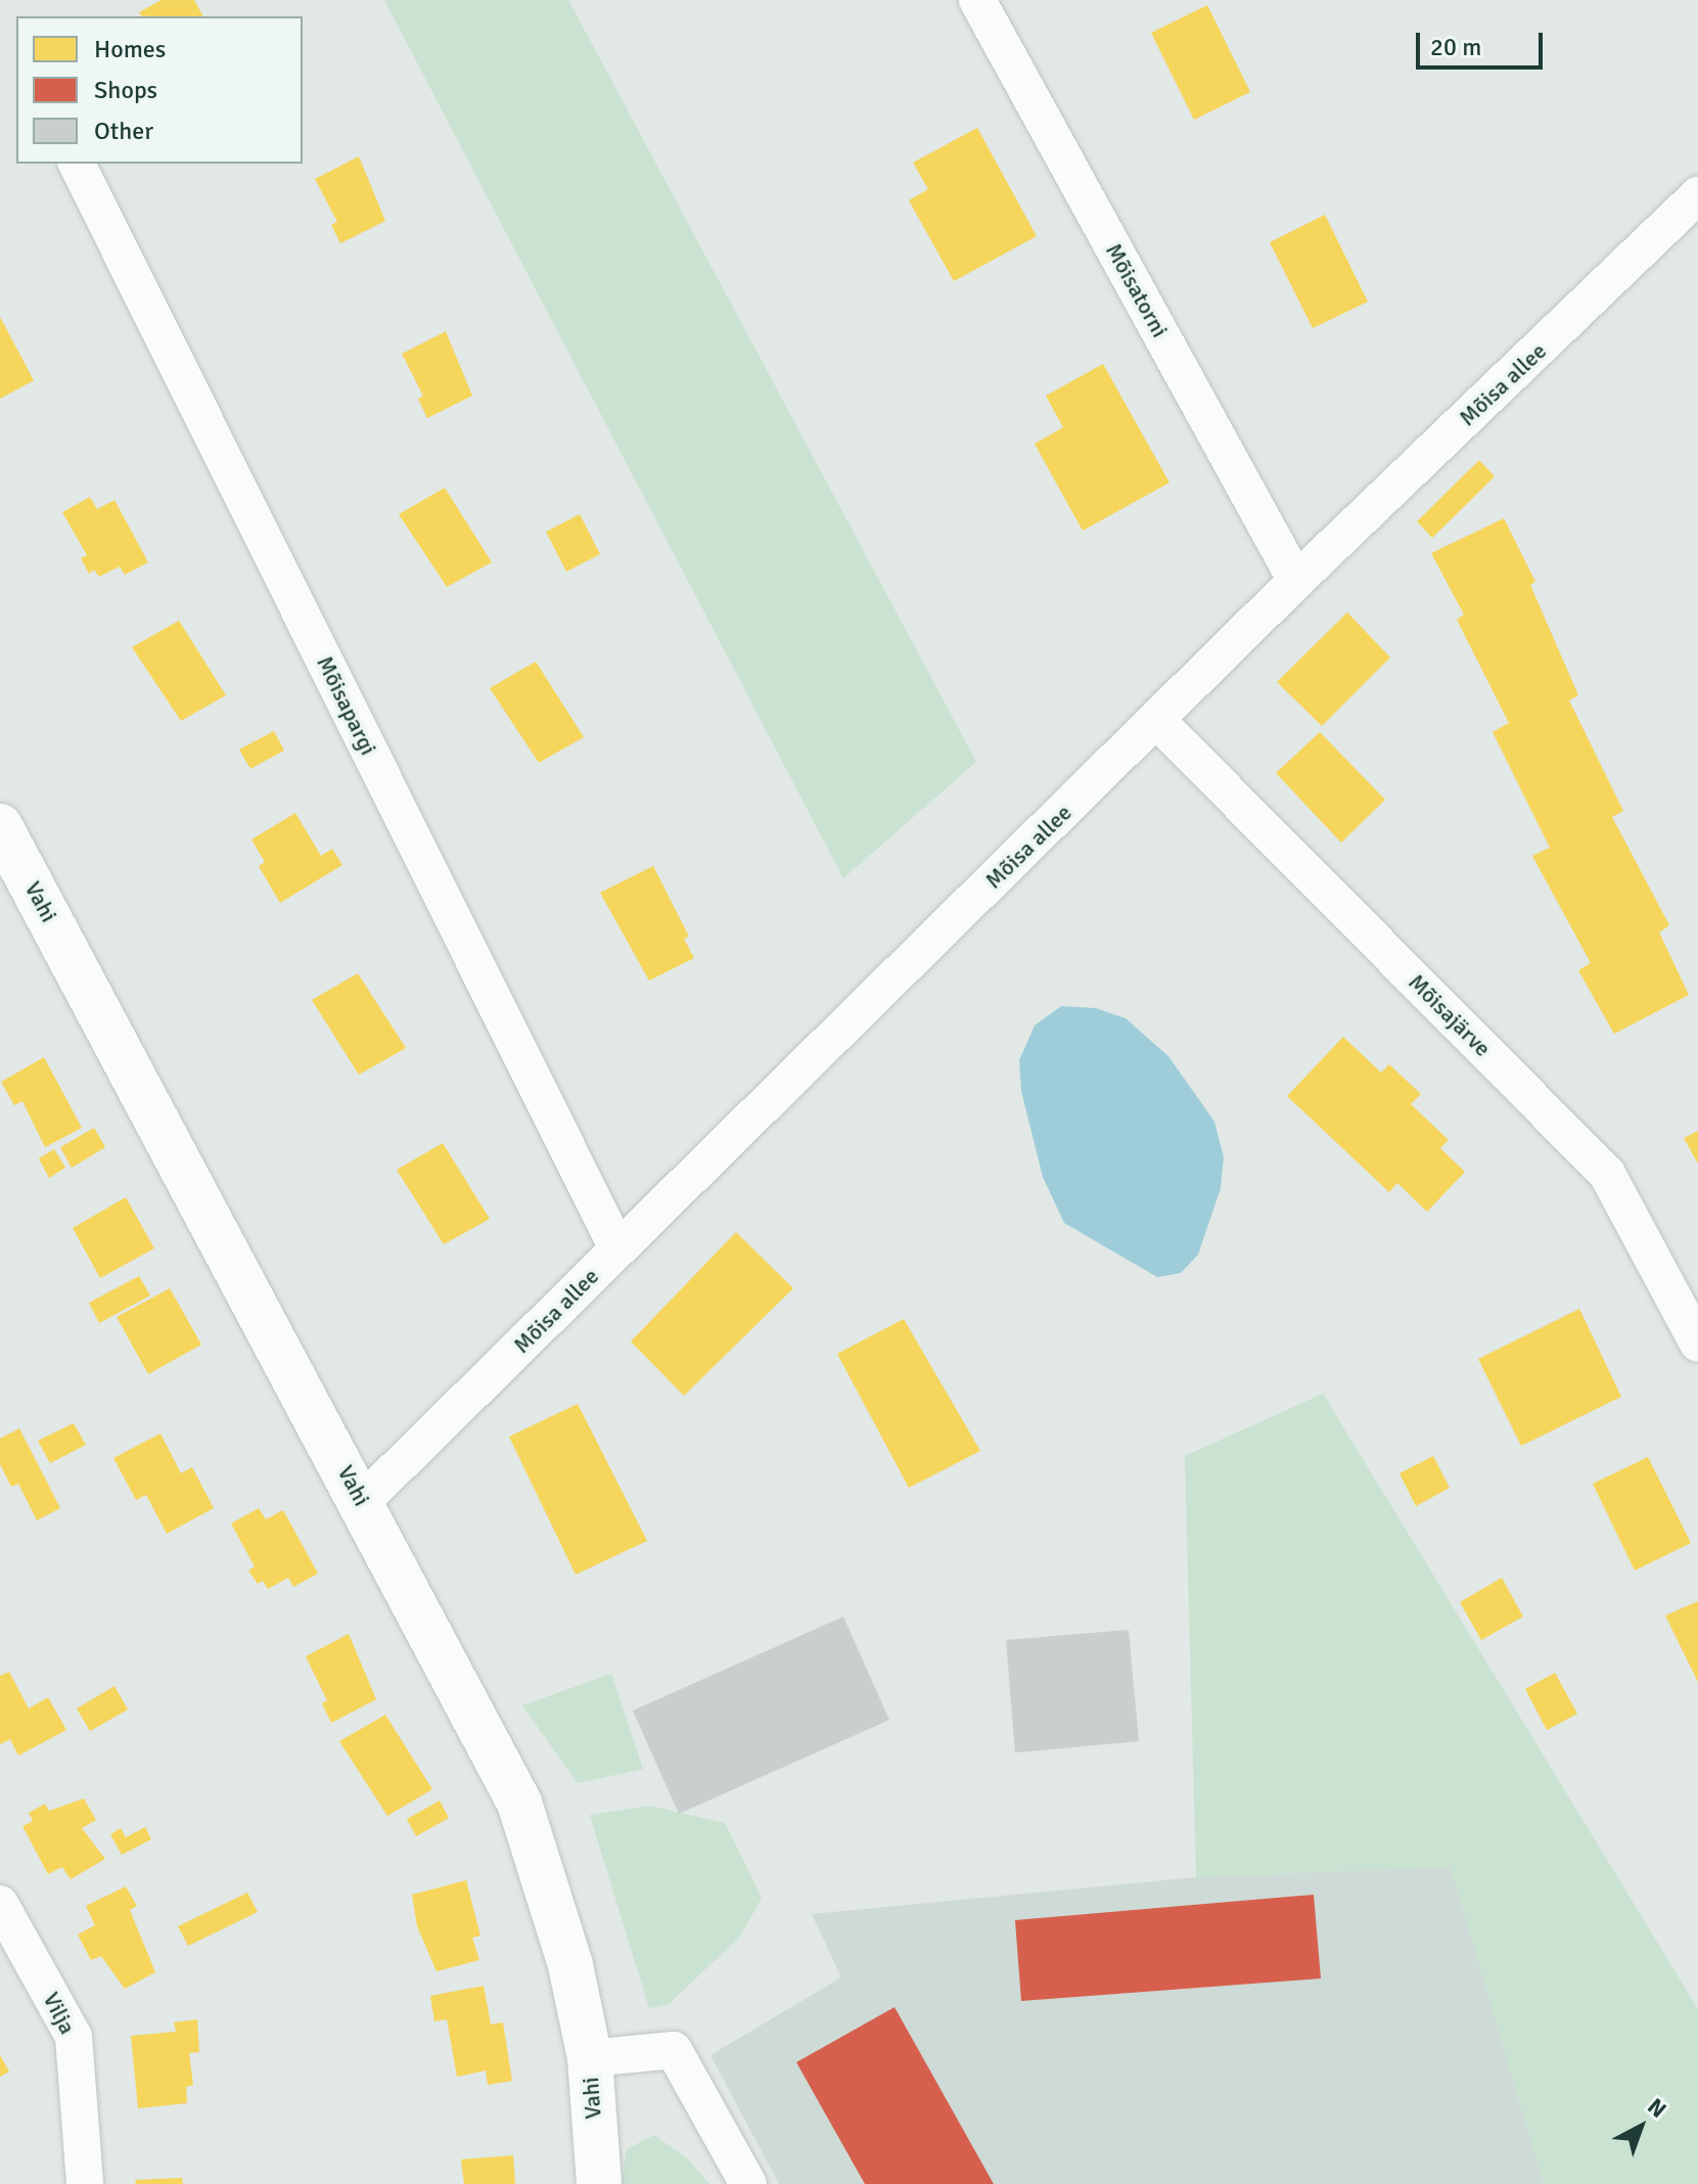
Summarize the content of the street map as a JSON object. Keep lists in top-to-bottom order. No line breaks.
{"streets":{"street":["Mõisatorni","Mõisa allee","Mõisapargi","Vahi","Mõisajärve","Vilja"]},"crossings":[["Mõisatorni","Mõisa allee"],["Mõisa allee","Mõisapargi"],["Mõisa allee","Vahi"],["Mõisa allee","Mõisajärve"]],"legend":["Homes","Shops","Other"],"scale_bar":"20 m","north":"top right"}
